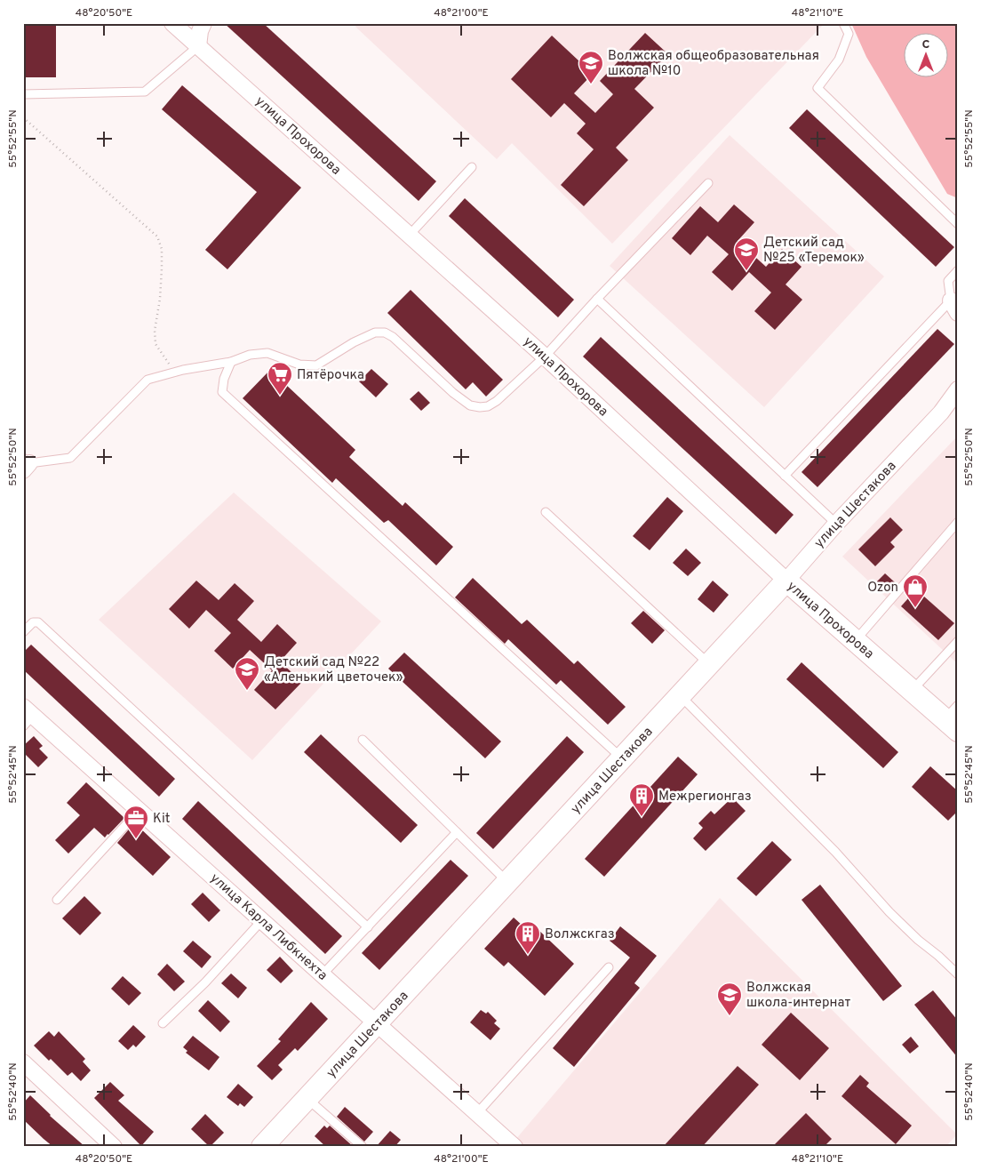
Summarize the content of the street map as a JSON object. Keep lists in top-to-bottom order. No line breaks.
{"streets":{"main road":["улица Прохорова","улица Шестакова"],"street":["улица Карла Либкнехта"]},"crossings":[["улица Прохорова","улица Шестакова"],["улица Шестакова","улица Карла Либкнехта"]],"places":{"school or university":["Волжская общеобразовательная школа №10","Детский сад №25 «Теремок»","Детский сад №22 «Аленький цветочек»","Волжская школа-интернат"],"supermarket":["Пятёрочка"],"shop":["Ozon"],"building":["Межрегионгаз","Волжскгаз"],"office":["Kit"]},"north":"top","coordinates":["48°20'50\"E","48°21'00\"E","48°21'10\"E","55°52'55\"N","55°52'50\"N","55°52'45\"N","55°52'40\"N"]}
